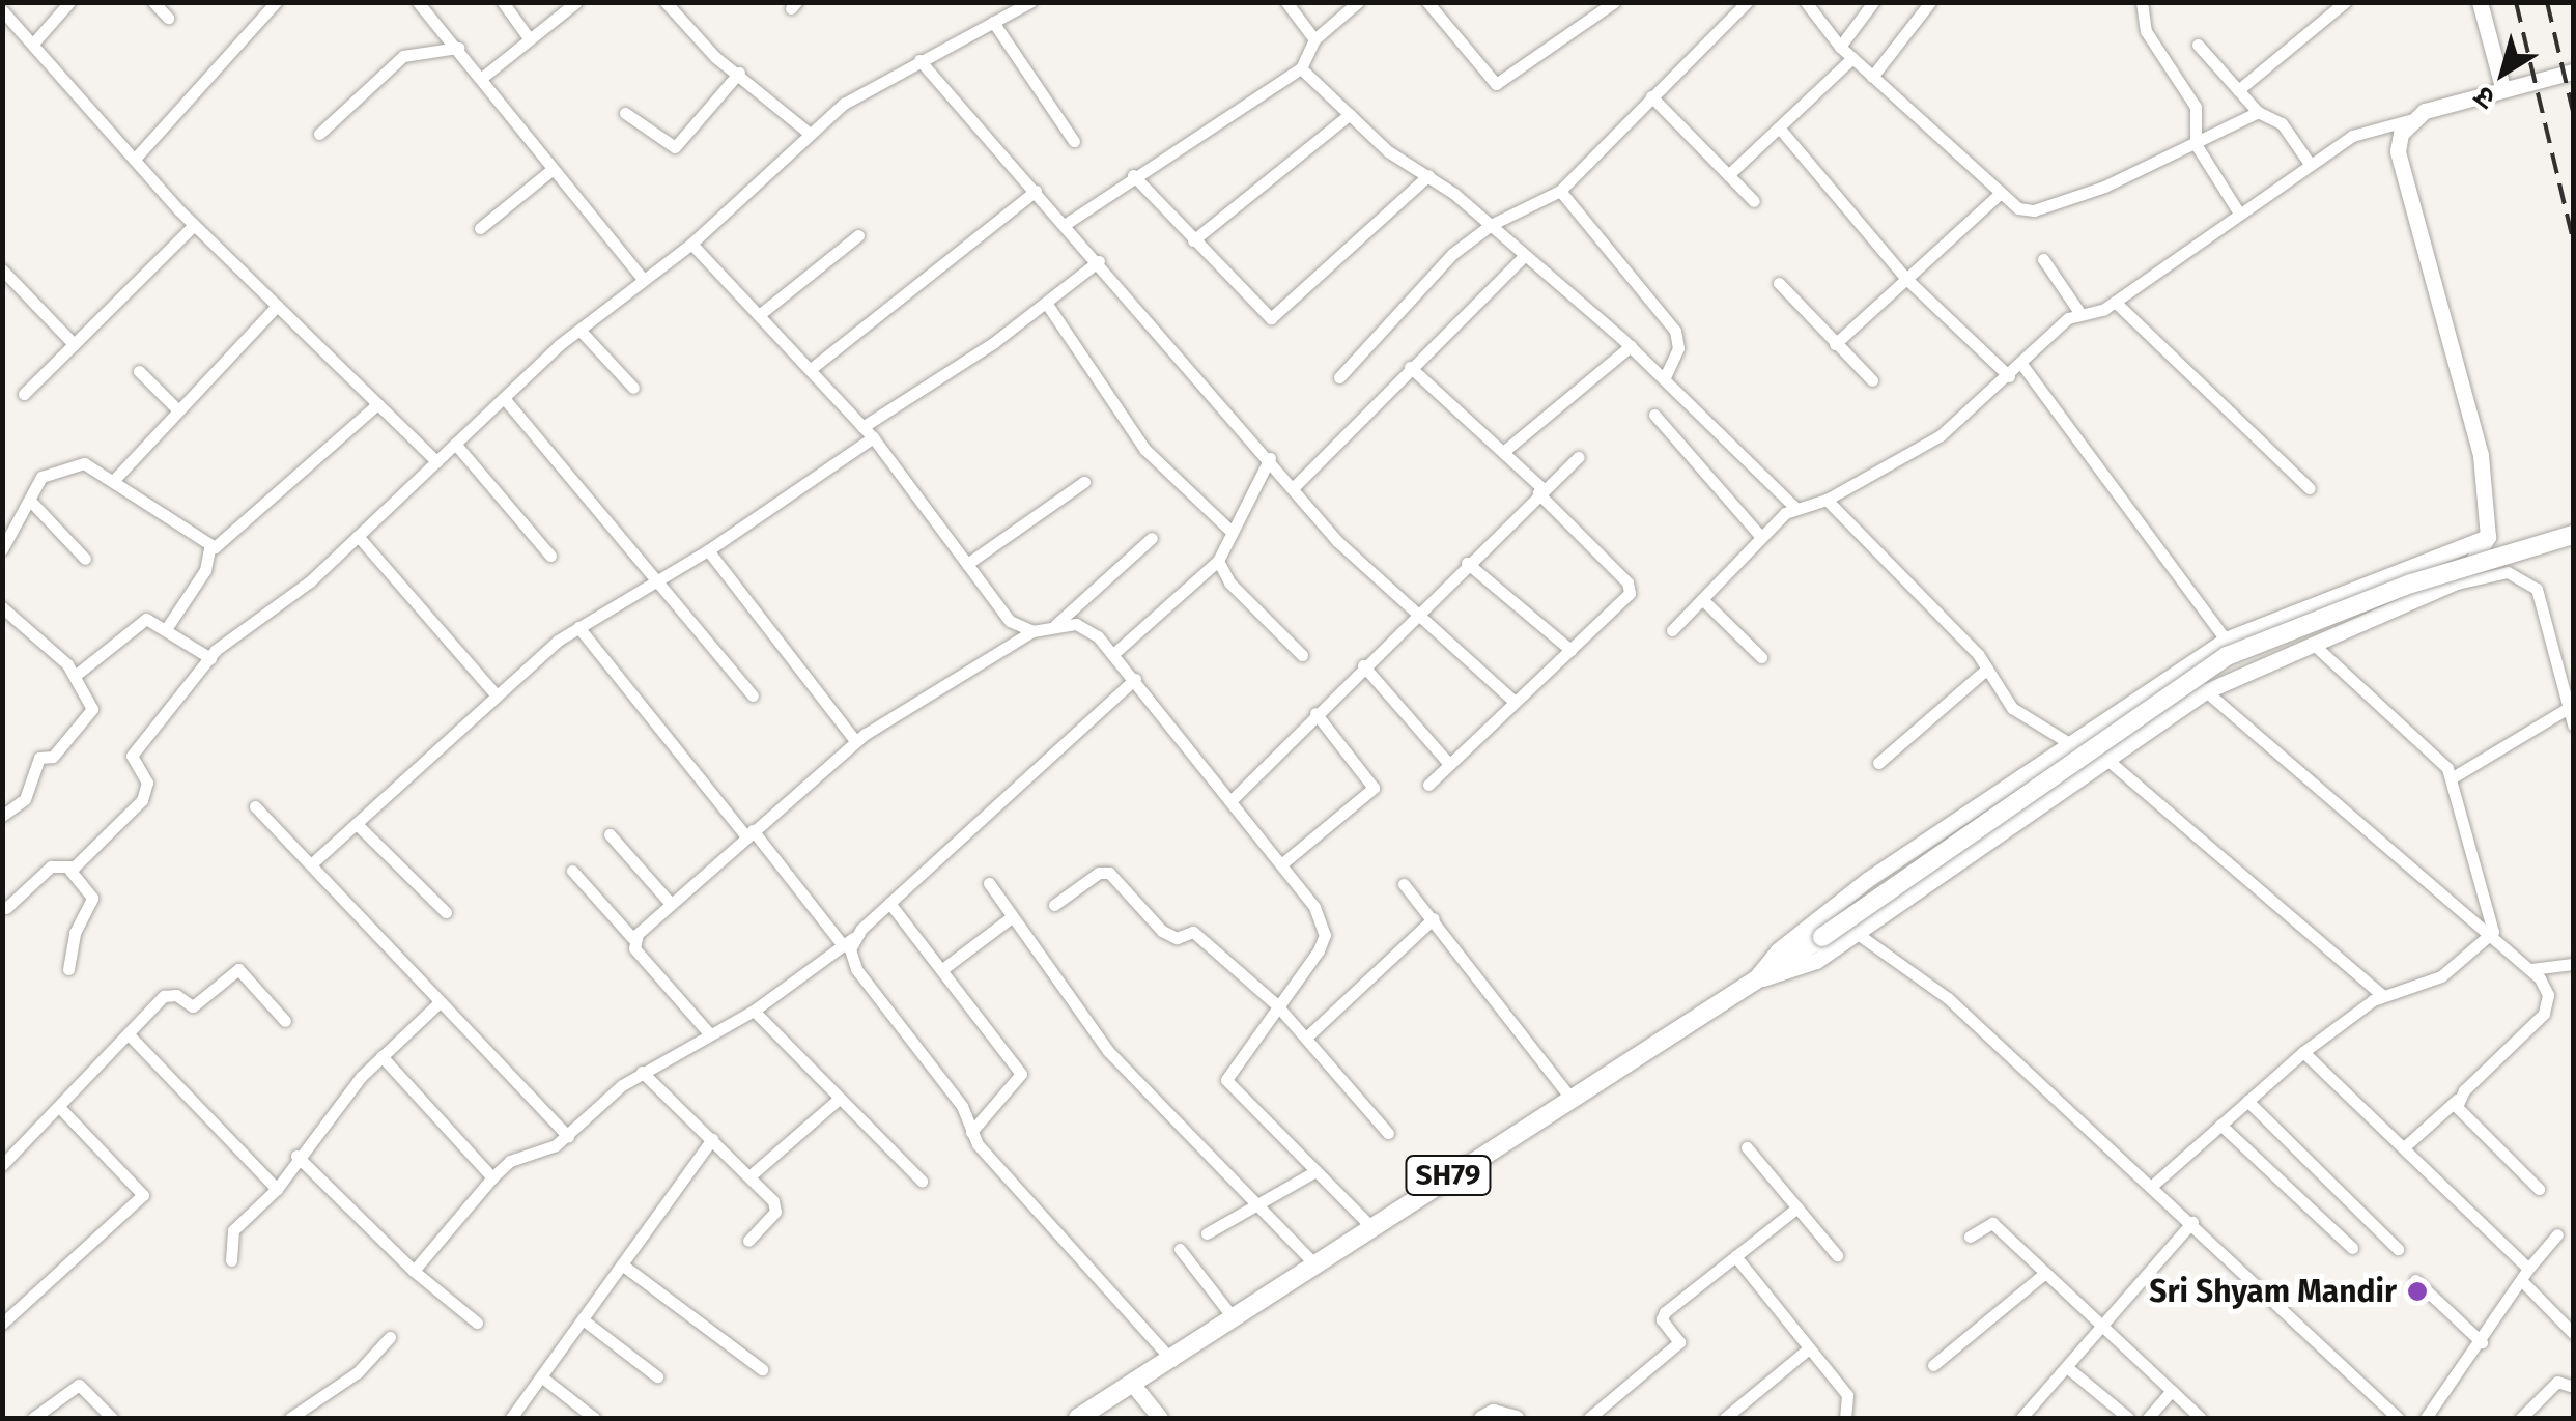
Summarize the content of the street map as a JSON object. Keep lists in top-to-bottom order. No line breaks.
{"streets":{"main road":["SH79"]},"places":["Sri Shyam Mandir"],"north":"bottom left"}
